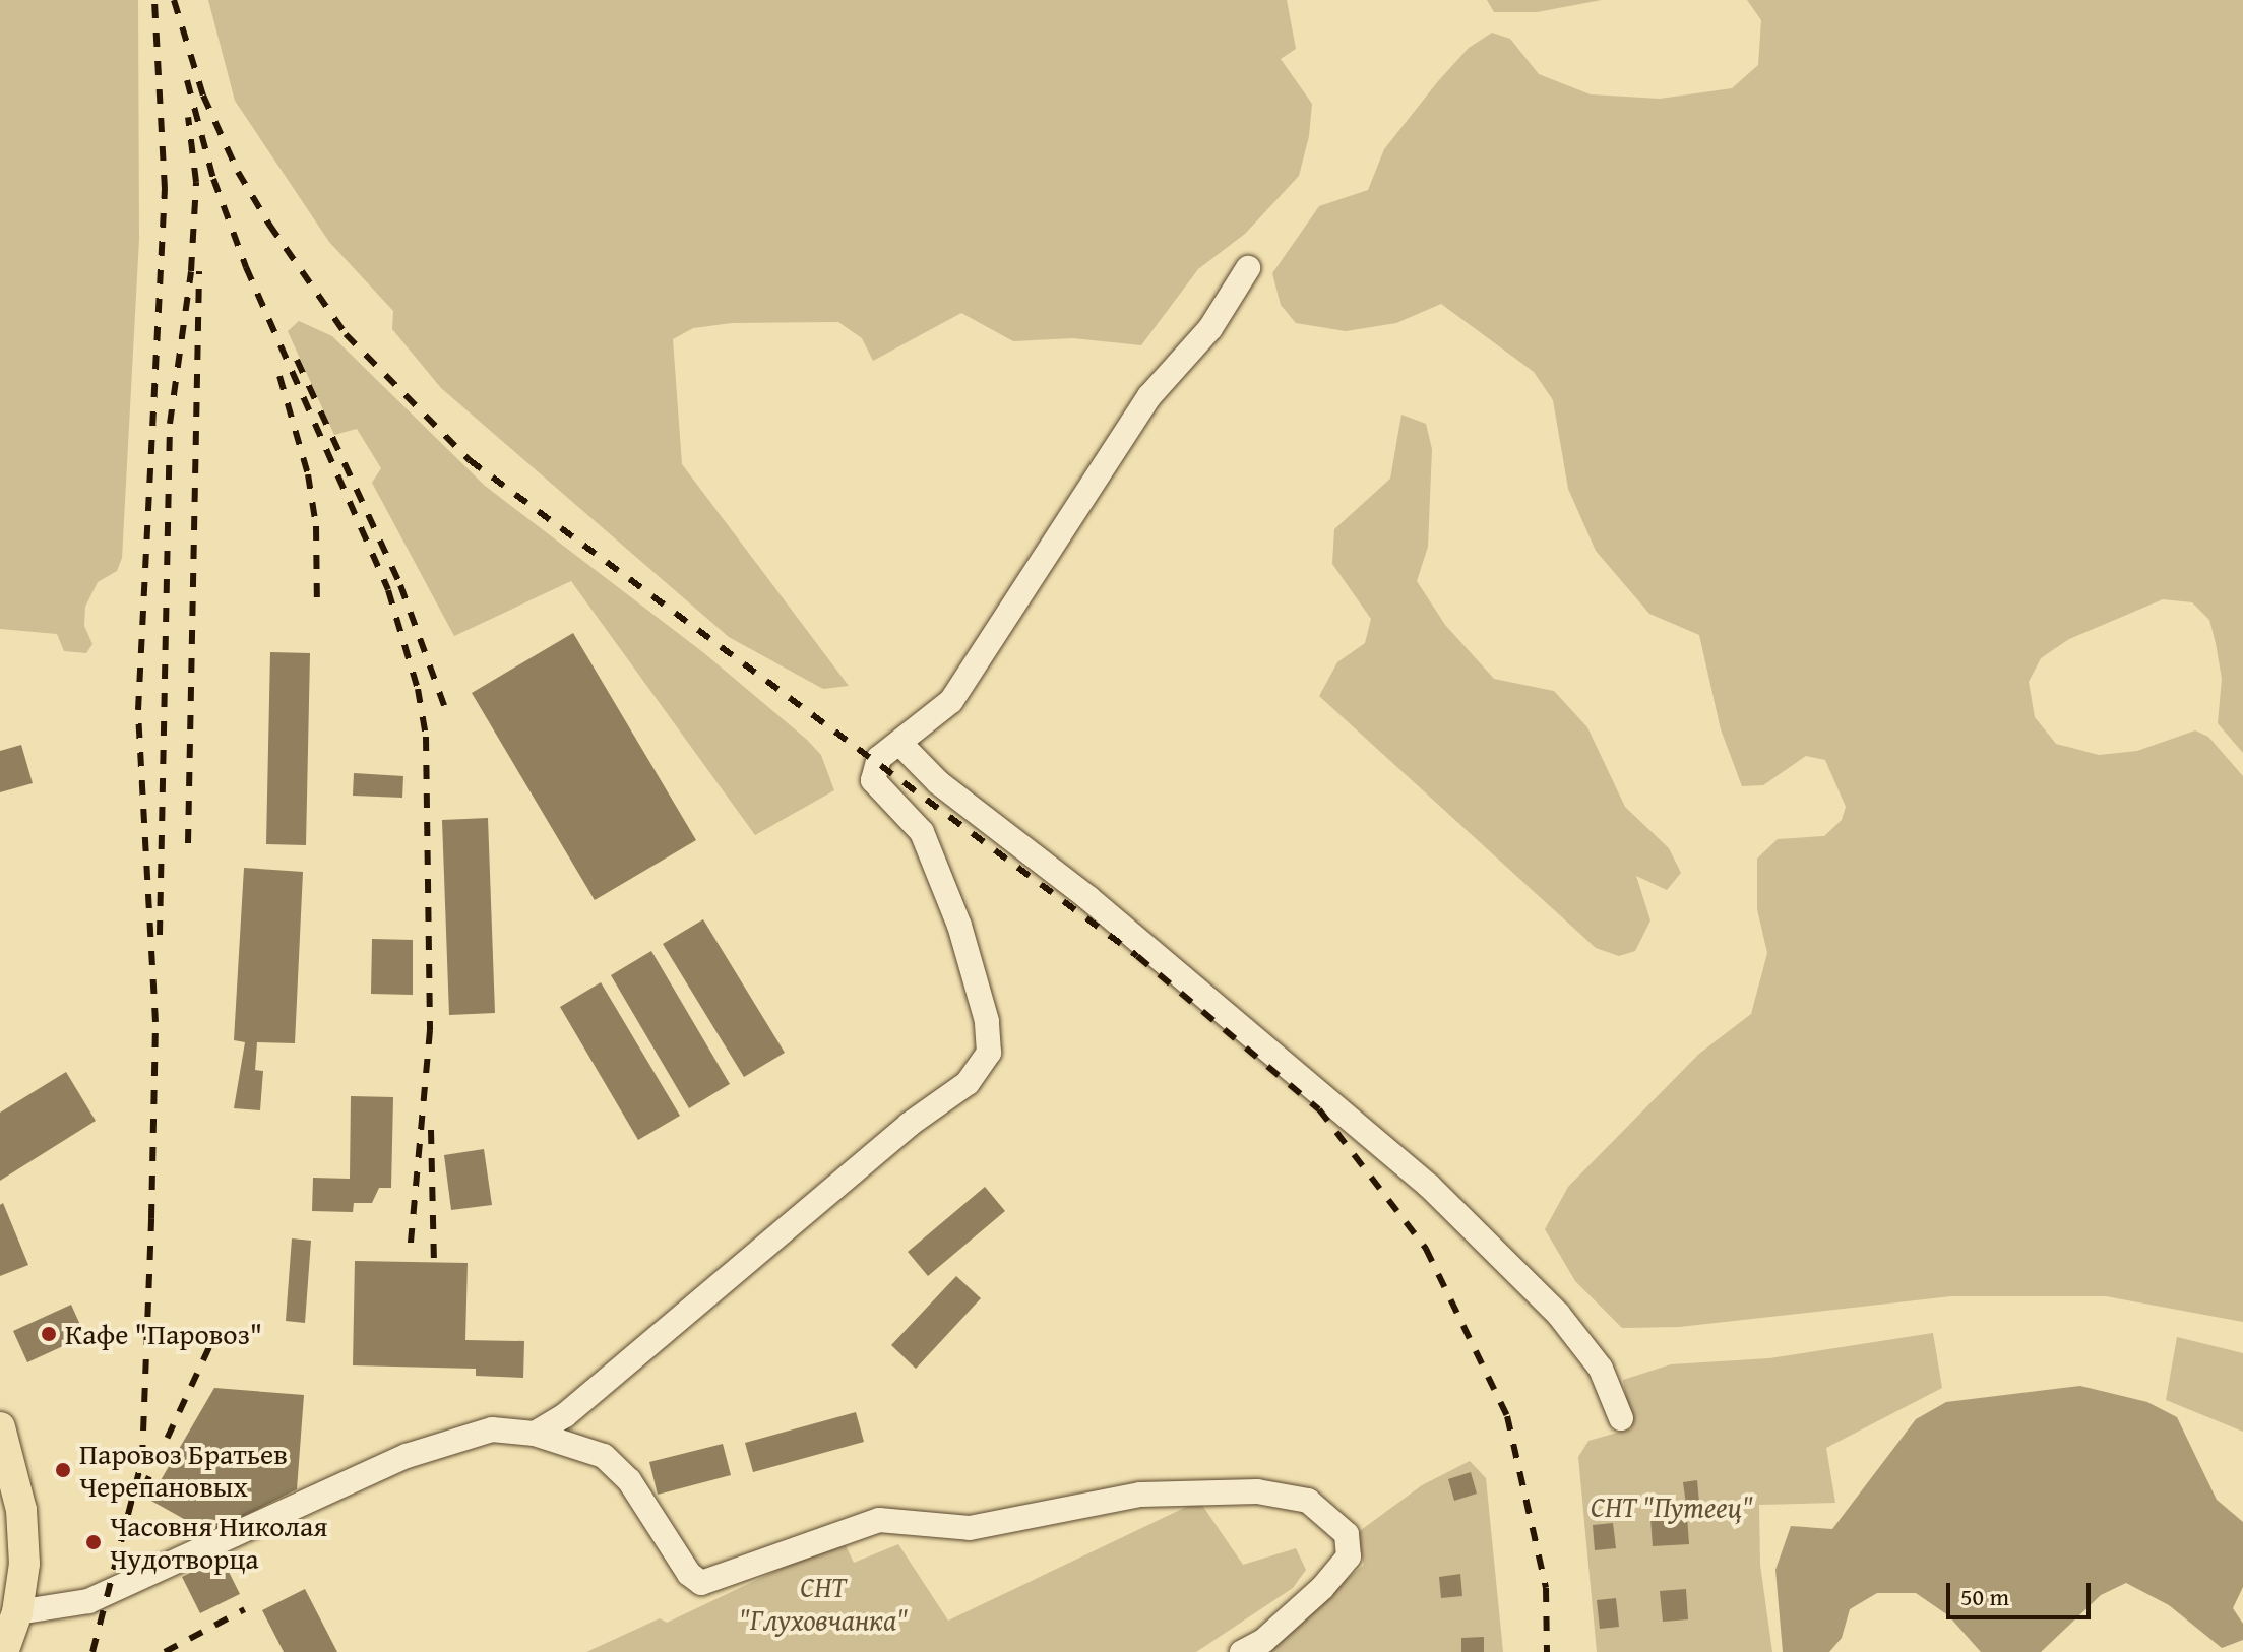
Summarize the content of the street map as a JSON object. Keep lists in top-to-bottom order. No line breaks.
{"parks":["СНТ \"Путеец\"","СНТ \"Глуховчанка\""],"places":["Кафе \"Паровоз\"","Паровоз Братьев Черепановых","Часовня Николая Чудотворца"],"scale_bar":"50 m"}
